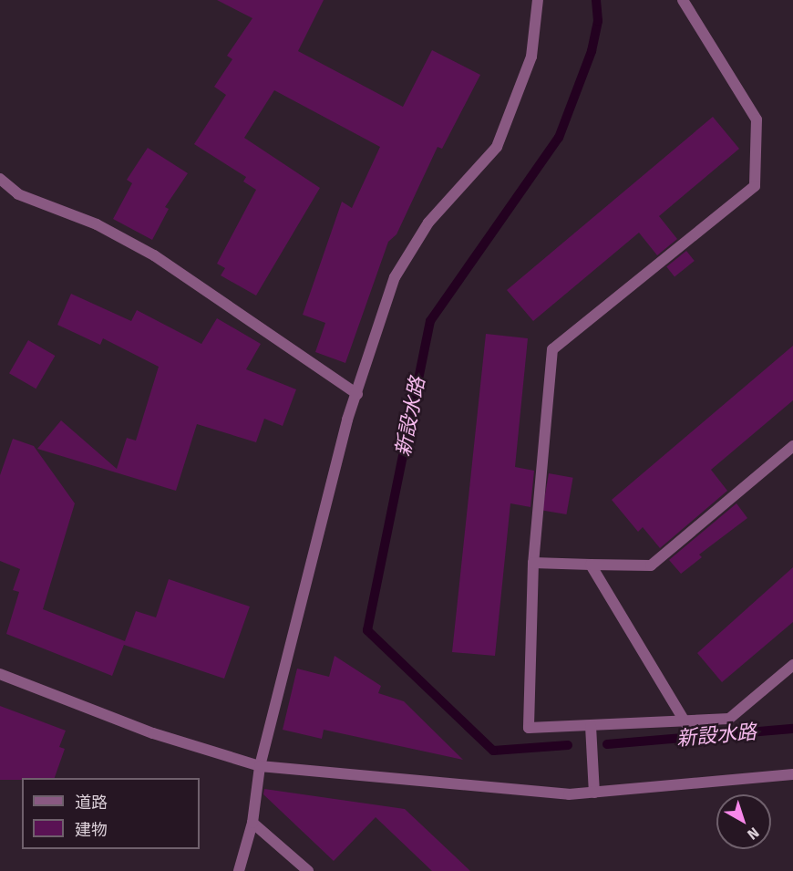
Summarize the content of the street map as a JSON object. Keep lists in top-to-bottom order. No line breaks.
{"water":["新設水路"],"legend":["道路","建物"],"north":"bottom right"}
